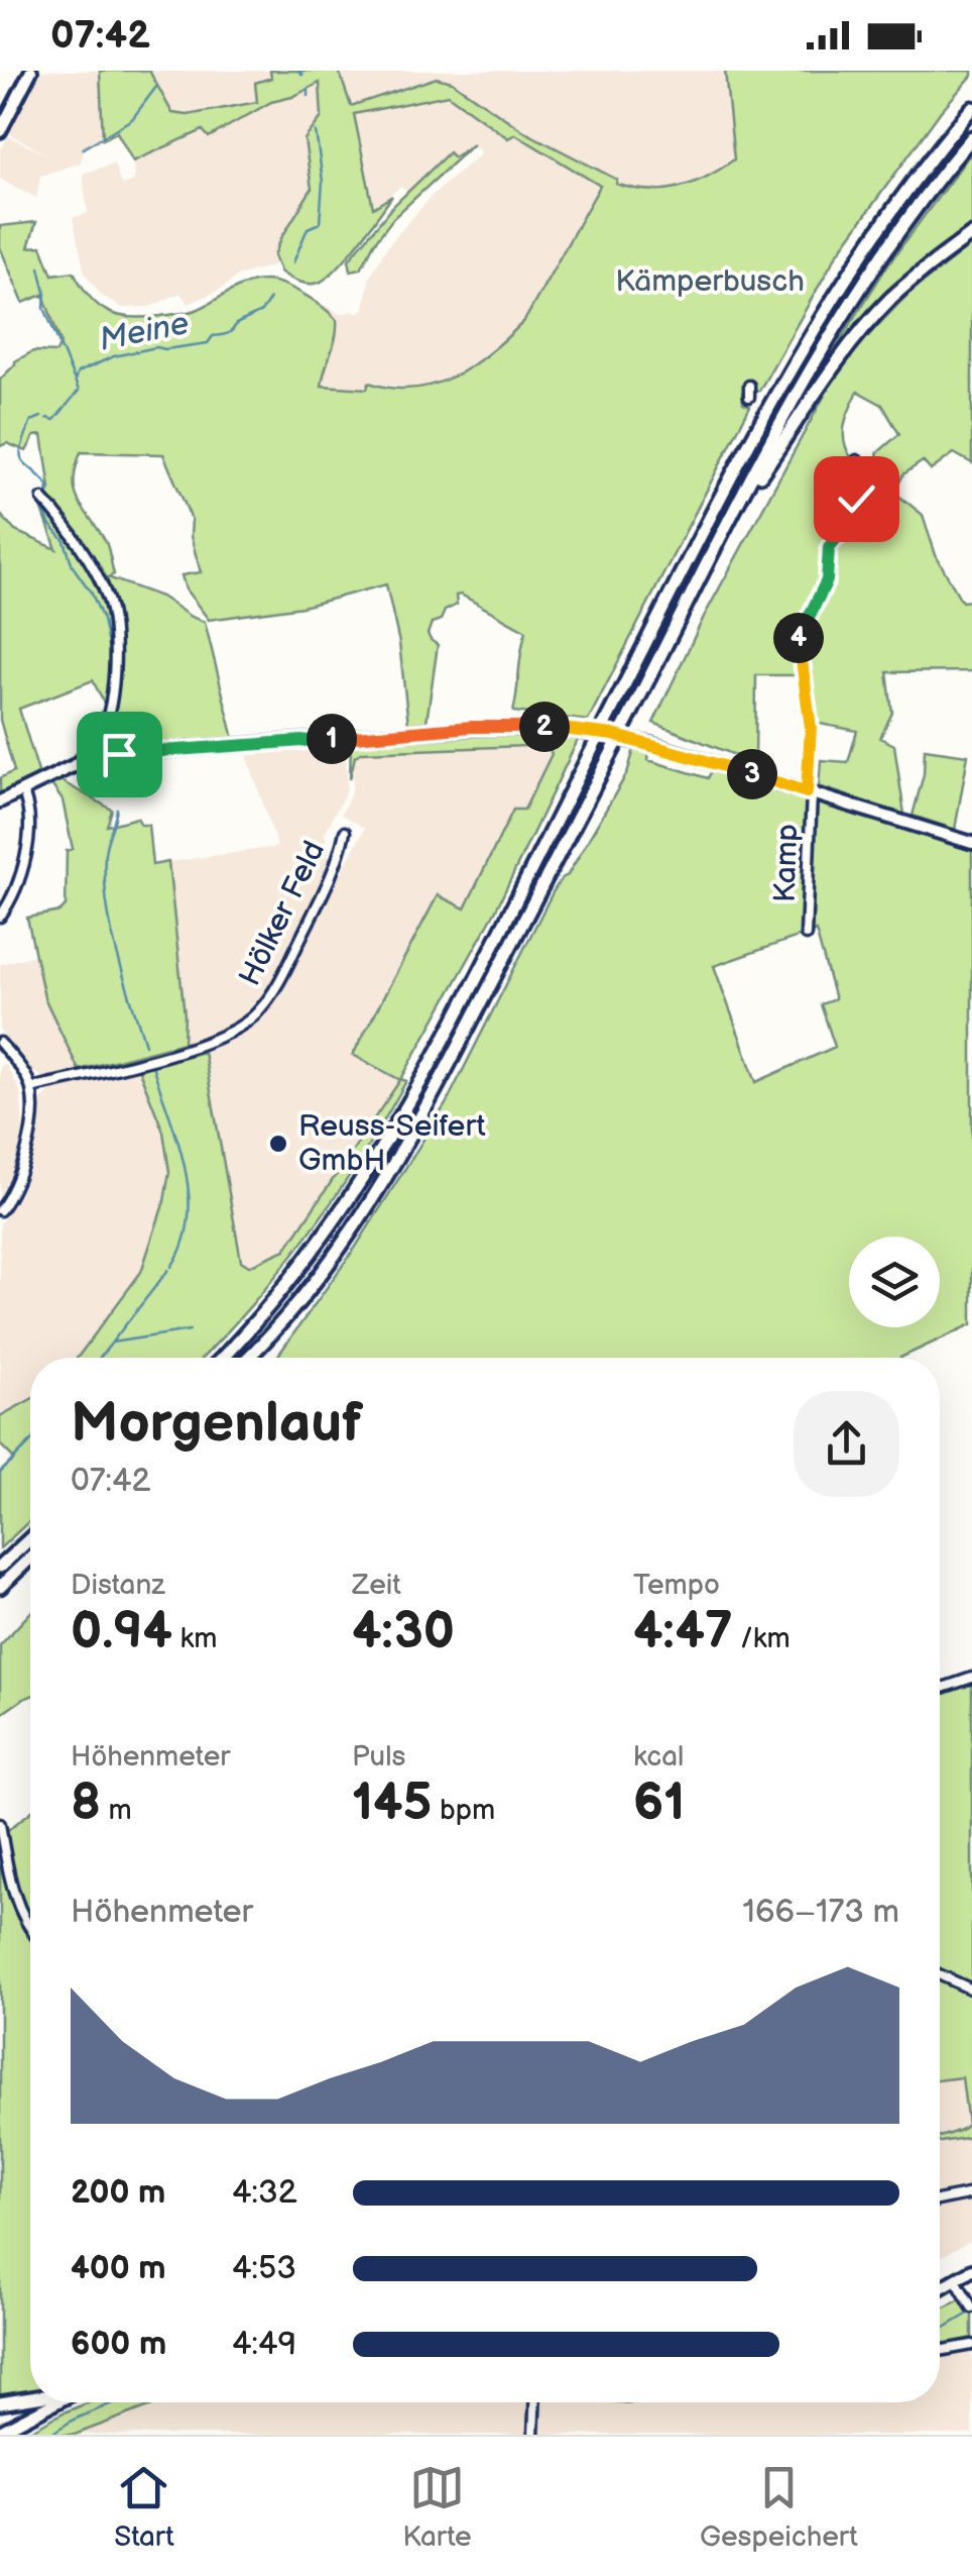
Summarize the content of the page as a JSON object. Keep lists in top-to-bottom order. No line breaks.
{"streets":{"street":["Kamp","Hölker Feld"]},"water":["Meine"],"parks":["Kämperbusch"],"places":["Reuss-Seifert GmbH"],"page":{"status":"07:42","pins":["4","2","1","3"],"heading":["Morgenlauf","07:42"],"stats":[["Distanz","0.94 km"],["Zeit","4:30"],["Tempo","4:47 /km"],["Höhenmeter","8 m"],["Puls","145 bpm"],["kcal","61"]],"chart":["Höhenmeter","166–173 m"],"list":[{"name":"200 m","note":"4:32"},{"name":"400 m","note":"4:53"},{"name":"600 m","note":"4:49"}],"tabs":["Start","Karte","Gespeichert"]}}
